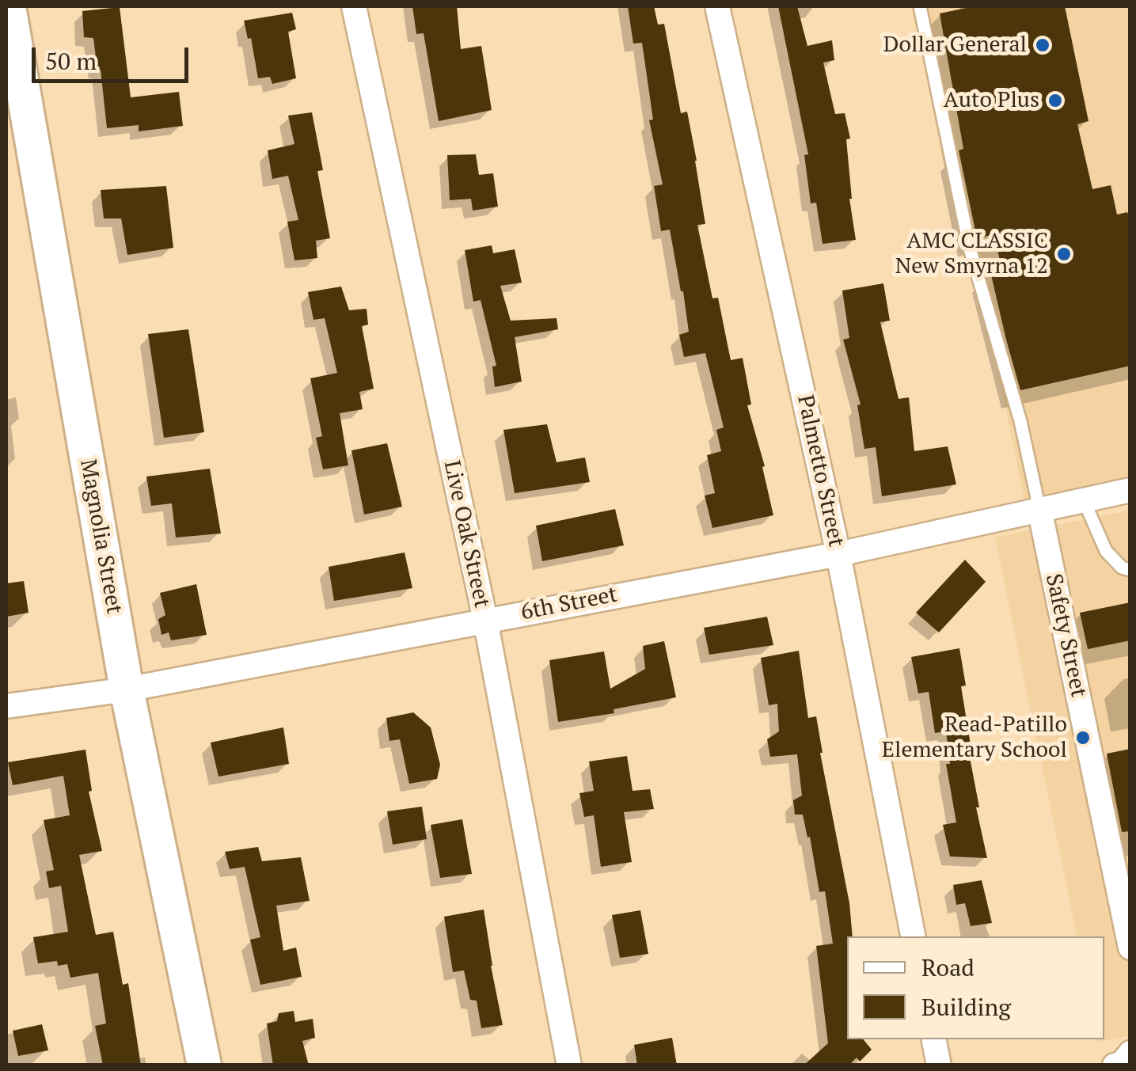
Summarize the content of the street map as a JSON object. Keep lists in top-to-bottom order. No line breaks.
{"streets":{"street":["Palmetto Street","Live Oak Street","Magnolia Street","6th Street","Safety Street"]},"crossings":[["Palmetto Street","6th Street"],["Live Oak Street","6th Street"],["Magnolia Street","6th Street"],["6th Street","Safety Street"]],"places":["Dollar General","Auto Plus","AMC CLASSIC New Smyrna 12","Read-Patillo Elementary School"],"legend":["Road","Building"],"scale_bar":"50 m"}
